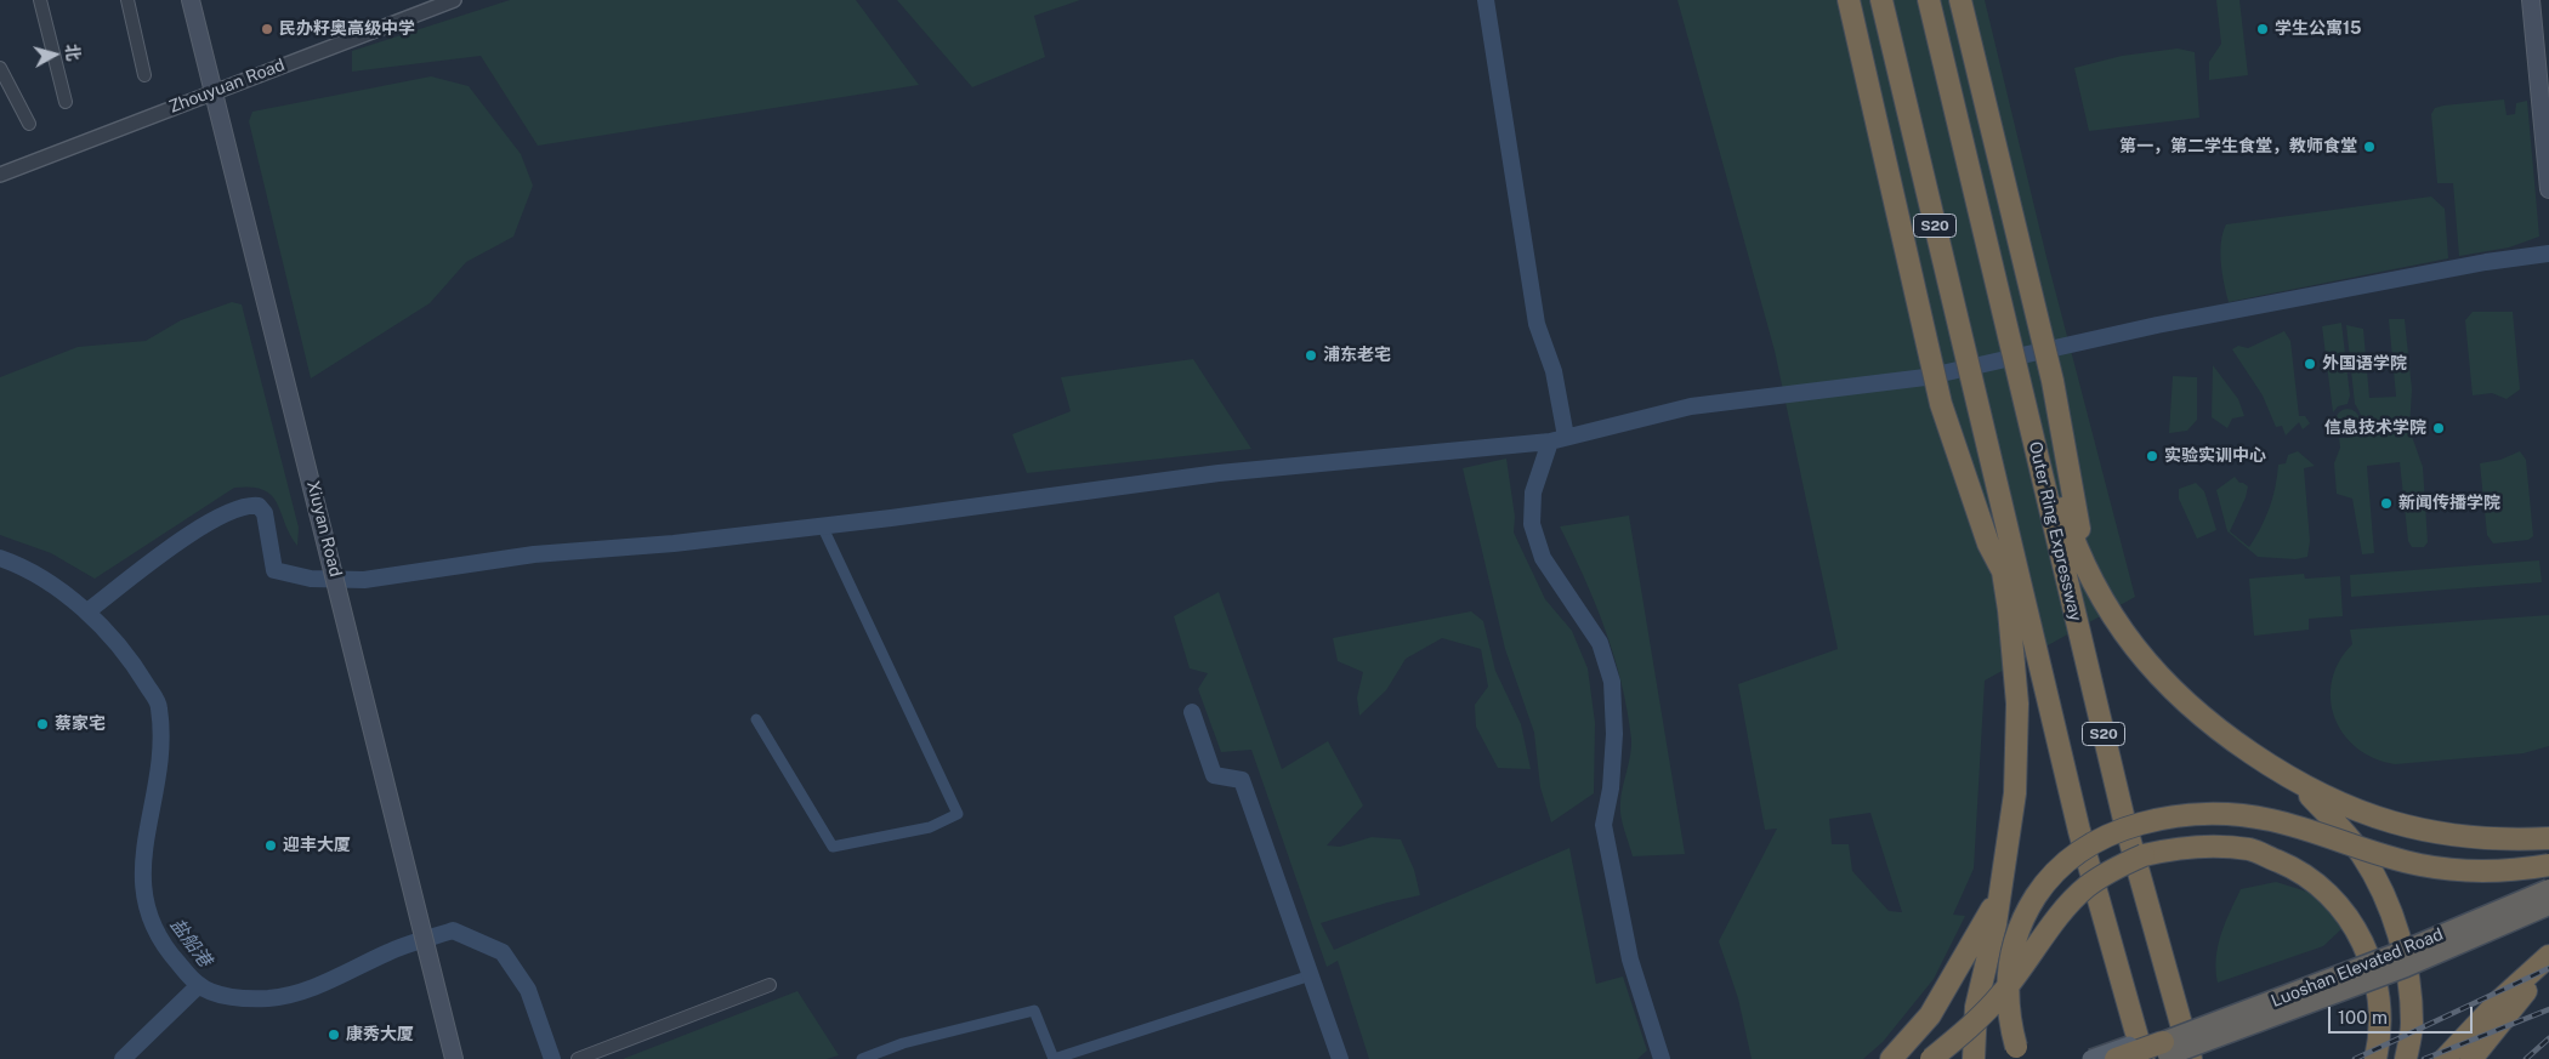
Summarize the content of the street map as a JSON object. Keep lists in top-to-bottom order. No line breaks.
{"streets":{"highway":["S20","Outer Ring Expressway","Luoshan Elevated Road"],"main road":["Xiuyan Road"],"street":["Zhouyuan Road"]},"crossings":[["Zhouyuan Road","Xiuyan Road"]],"water":["盐船港"],"places":["民办籽奥高级中学","学生公寓15","第一，第二学生食堂，教师食堂","浦东老宅","外国语学院","信息技术学院","实验实训中心","新闻传播学院","蔡家宅","迎丰大厦","康秀大厦"],"scale_bar":"100 m","north":"right"}
